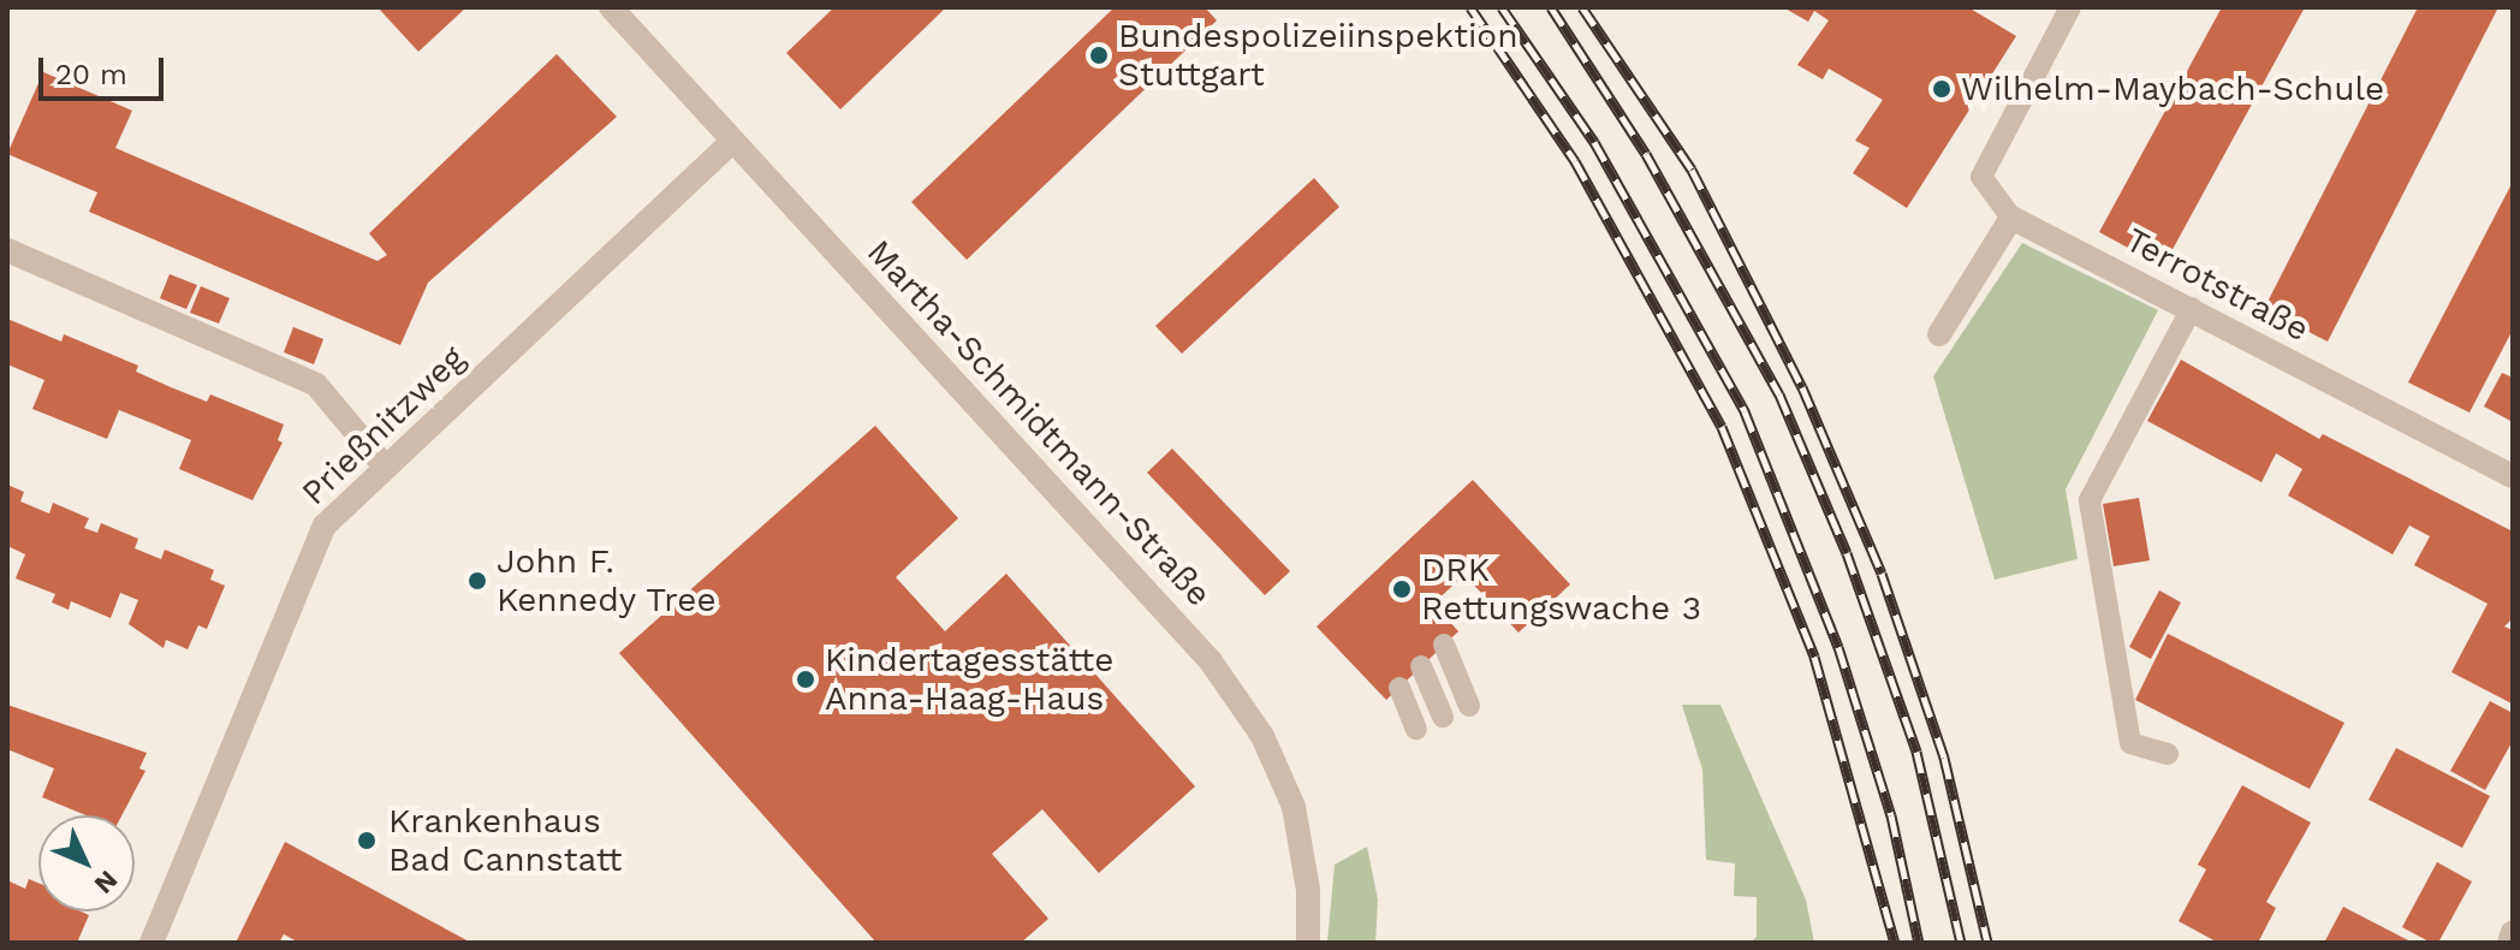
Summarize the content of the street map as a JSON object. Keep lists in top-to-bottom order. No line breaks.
{"streets":{"street":["Terrotstraße","Martha-Schmidtmann-Straße","Prießnitzweg"]},"crossings":[["Martha-Schmidtmann-Straße","Prießnitzweg"]],"places":["Bundespolizeiinspektion Stuttgart","Wilhelm-Maybach-Schule","John F. Kennedy Tree","DRK Rettungswache 3","Kindertagesstätte Anna-Haag-Haus","Krankenhaus Bad Cannstatt"],"scale_bar":"20 m","north":"bottom right"}
